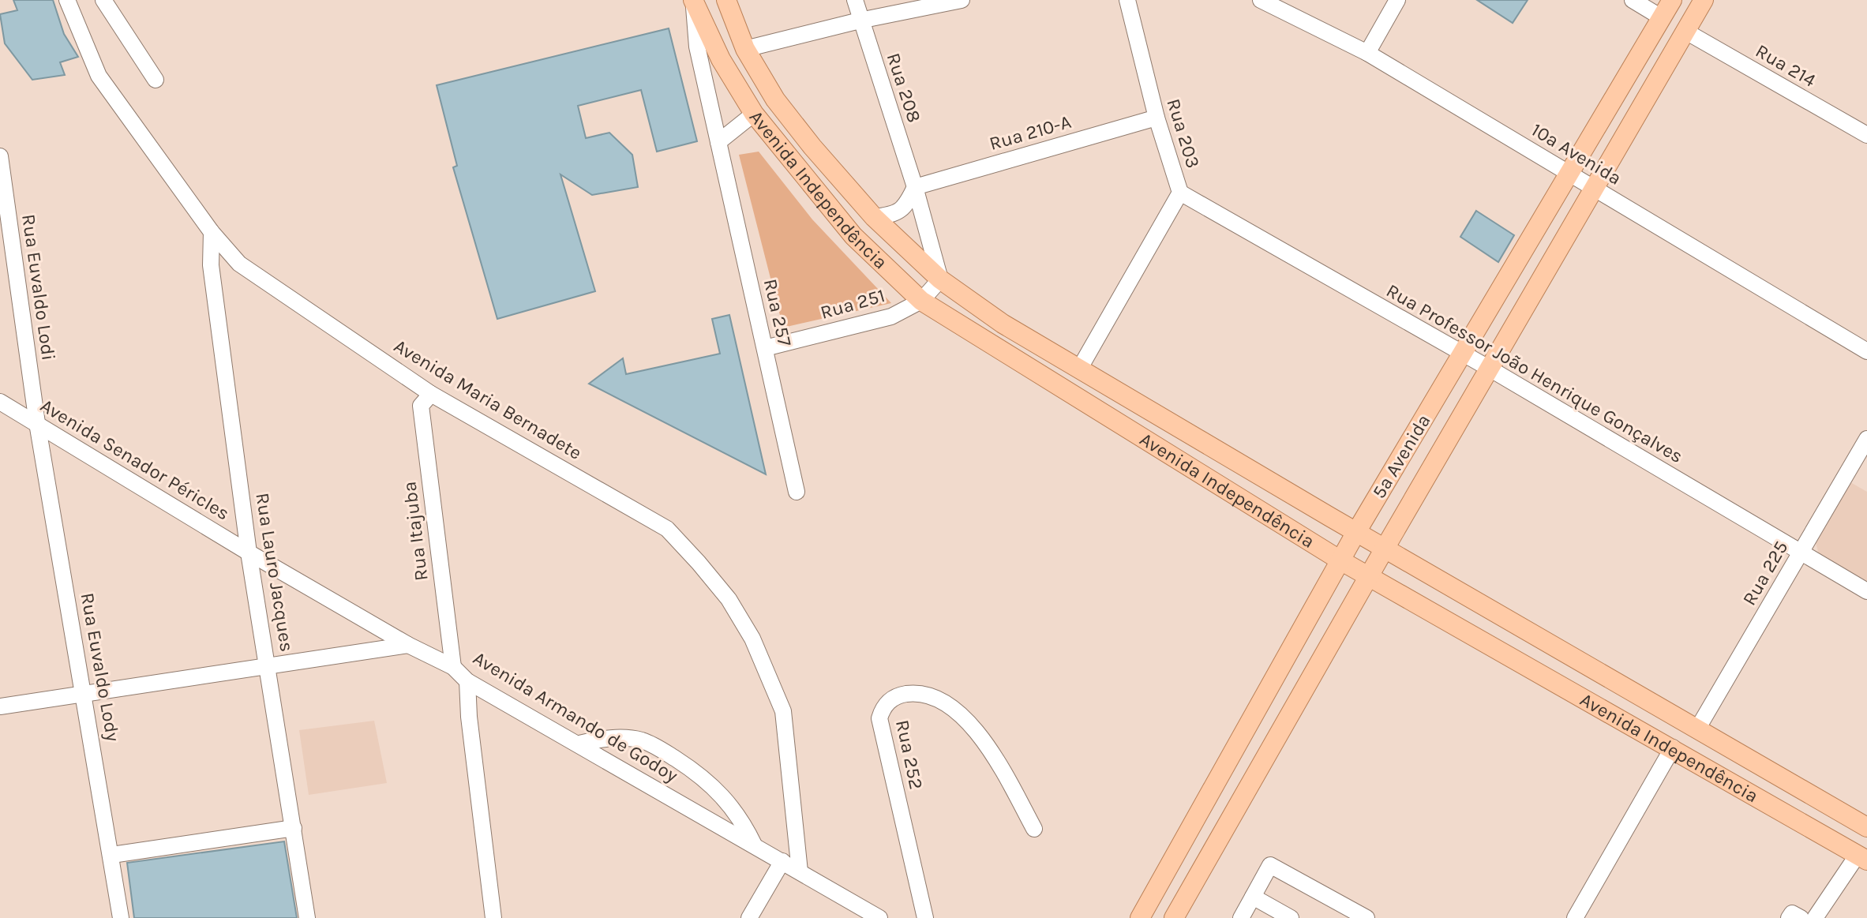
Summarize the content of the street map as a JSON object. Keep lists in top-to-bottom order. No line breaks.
{"streets":{"main road":["Avenida Independência","5ª Avenida"],"street":["Rua 214","Rua 208","Rua 210-A","Rua 203","10ª Avenida","Rua Euvaldo Lodi","Rua 251","Rua 257","Rua Professor João Henrique Gonçalves","Avenida Maria Bernadete","Avenida Senador Péricles","Rua Itajuba","Rua Lauro Jacques","Rua 225","Rua Euvaldo Lody","Avenida Armando de Godoy","Rua 252"]},"crossings":[["Rua 214","5ª Avenida"],["Rua 208","Rua 210-A"],["Rua 208","Avenida Independência"],["Rua 208","Rua 251"],["Rua 210-A","Rua 203"],["Rua 203","Avenida Independência"],["Rua 203","Rua Professor João Henrique Gonçalves"],["10ª Avenida","5ª Avenida"],["Avenida Independência","Rua 251"],["Avenida Independência","Rua 257"],["Avenida Independência","5ª Avenida"],["Avenida Independência","Rua 225"],["Rua Euvaldo Lodi","Avenida Senador Péricles"],["Rua Euvaldo Lodi","Rua Euvaldo Lody"],["Rua 251","Rua 257"],["Rua Professor João Henrique Gonçalves","5ª Avenida"],["Rua Professor João Henrique Gonçalves","Rua 225"],["Avenida Maria Bernadete","Rua Itajuba"],["Avenida Maria Bernadete","Rua Lauro Jacques"],["Avenida Maria Bernadete","Avenida Armando de Godoy"],["Avenida Senador Péricles","Rua Lauro Jacques"],["Avenida Senador Péricles","Rua Euvaldo Lody"],["Avenida Senador Péricles","Avenida Armando de Godoy"],["Rua Itajuba","Avenida Armando de Godoy"],["Rua Lauro Jacques","Avenida Armando de Godoy"]]}
